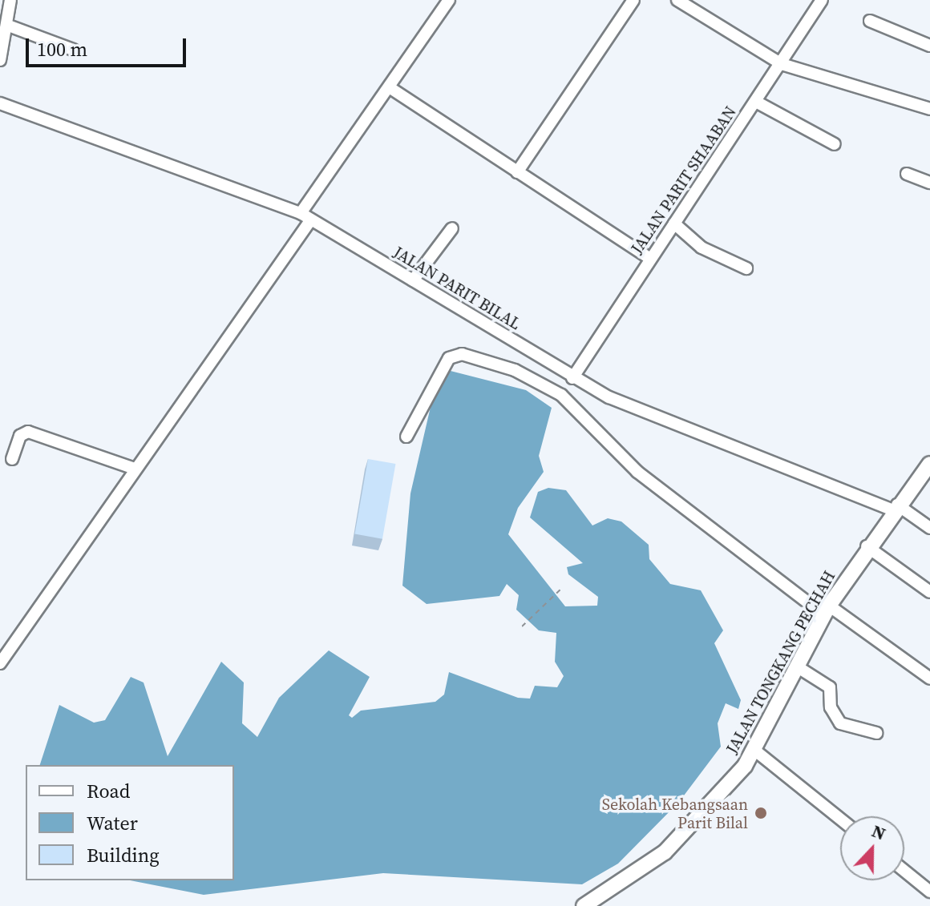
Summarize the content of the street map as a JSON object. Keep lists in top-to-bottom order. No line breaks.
{"streets":{"main road":["JALAN TONGKANG PECHAH"],"street":["JALAN PARIT SHAABAN","JALAN PARIT BILAL"]},"crossings":[["JALAN PARIT SHAABAN","JALAN PARIT BILAL"],["JALAN PARIT BILAL","JALAN TONGKANG PECHAH"]],"places":["Sekolah Kebangsaan Parit Bilal"],"legend":["Road","Water","Building"],"scale_bar":"100 m","north":"top"}
